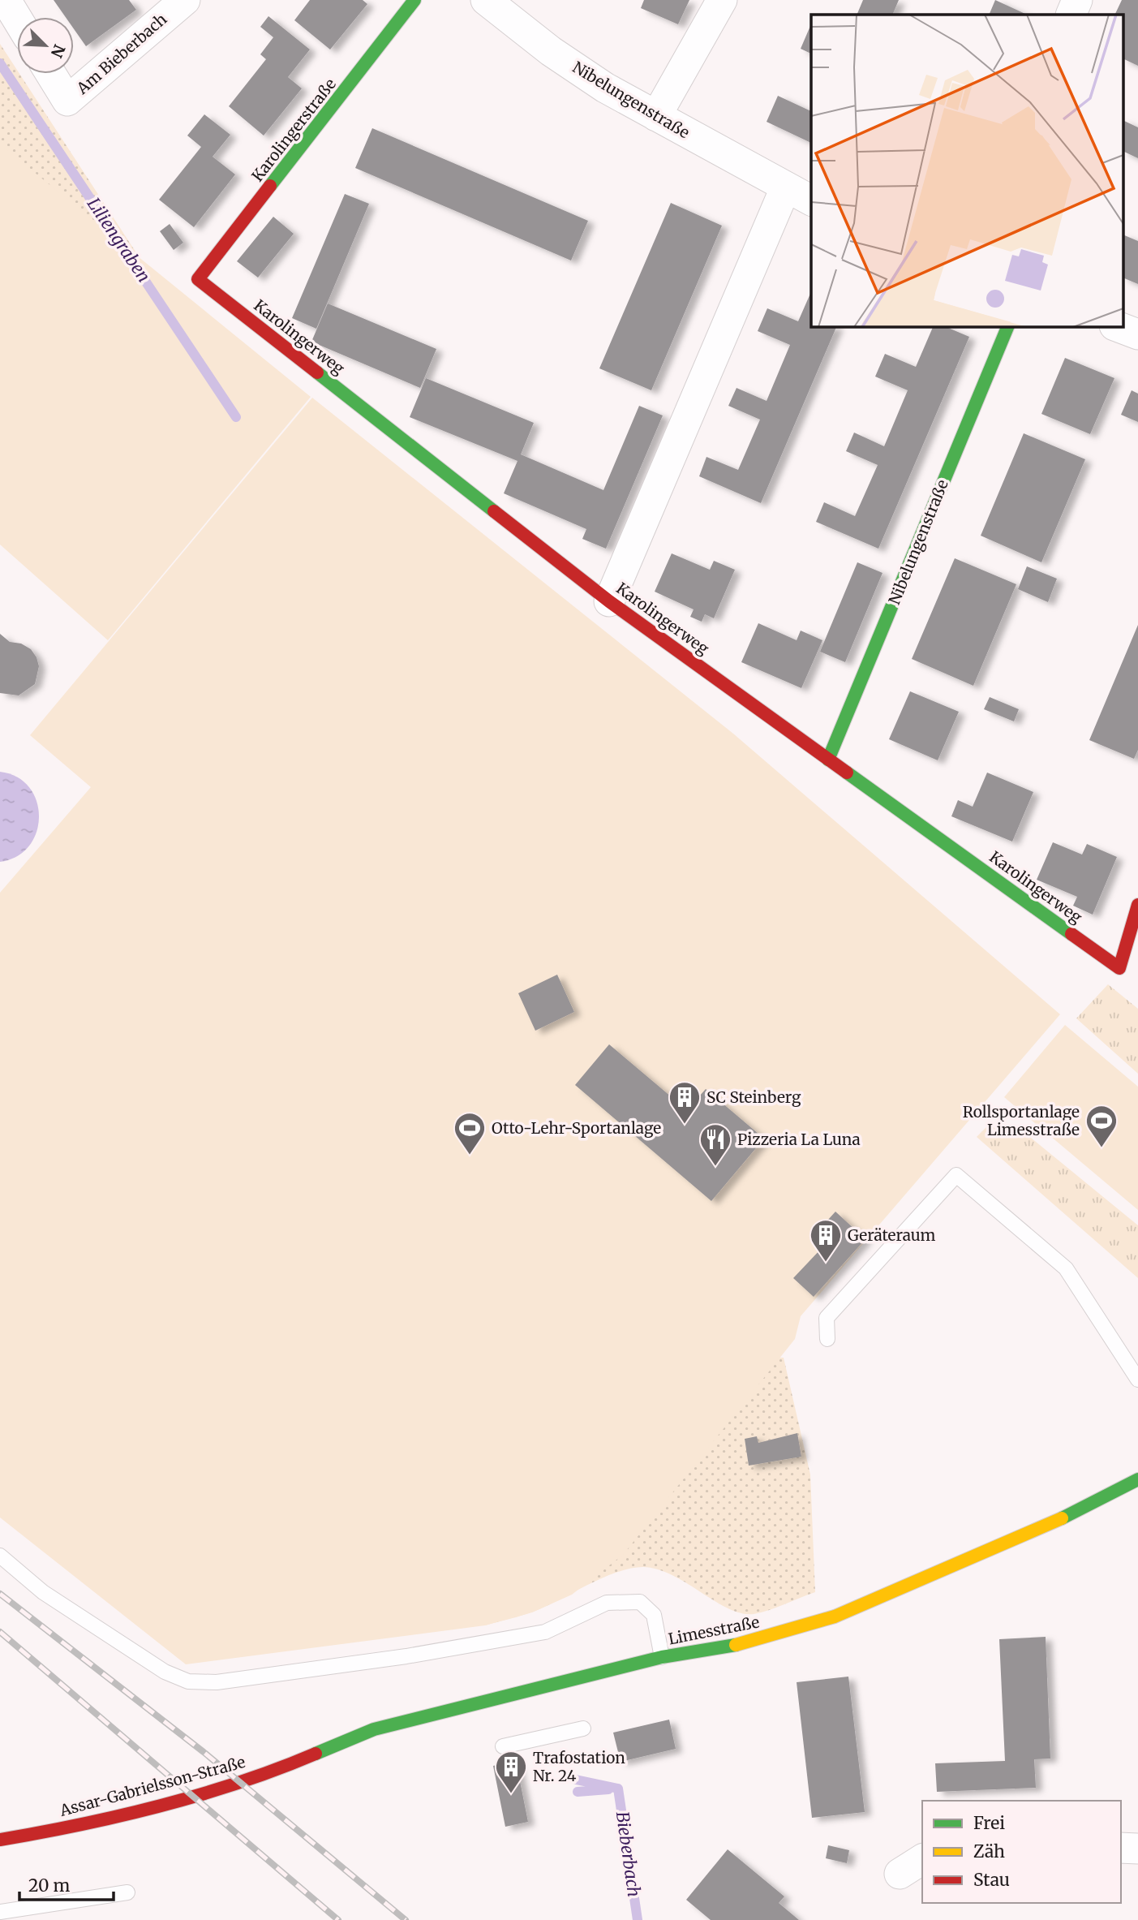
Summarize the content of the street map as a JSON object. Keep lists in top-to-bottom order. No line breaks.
{"streets":{"street":["Am Bieberbach","Nibelungenstraße","Karolingerstraße","Karolingerweg","Limesstraße","Assar-Gabrielsson-Straße"]},"crossings":[["Nibelungenstraße","Karolingerweg"],["Karolingerstraße","Karolingerweg"],["Limesstraße","Assar-Gabrielsson-Straße"]],"water":["Liliengraben","Bieberbach"],"places":{"building":["SC Steinberg","Geräteraum","Trafostation Nr. 24"],"sports":["Rollsportanlage Limesstraße","Otto-Lehr-Sportanlage"],"restaurant":["Pizzeria La Luna"]},"legend":["Frei","Zäh","Stau"],"scale_bar":"20 m","north":"bottom right"}
